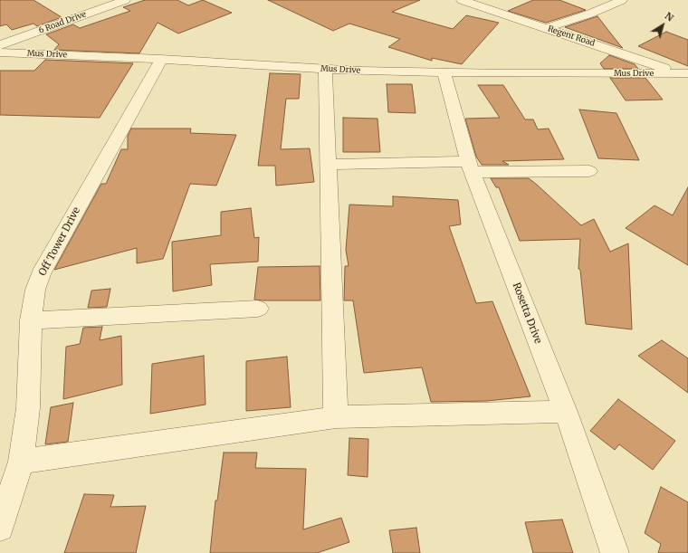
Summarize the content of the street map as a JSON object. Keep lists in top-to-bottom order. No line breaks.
{"streets":{"street":["6 Road Drive","Regent Road","Mus Drive","Off Tower Drive","Rosetta Drive"]},"crossings":[["Regent Road","Mus Drive"],["Mus Drive","Off Tower Drive"],["Mus Drive","Rosetta Drive"]],"north":"top right"}
